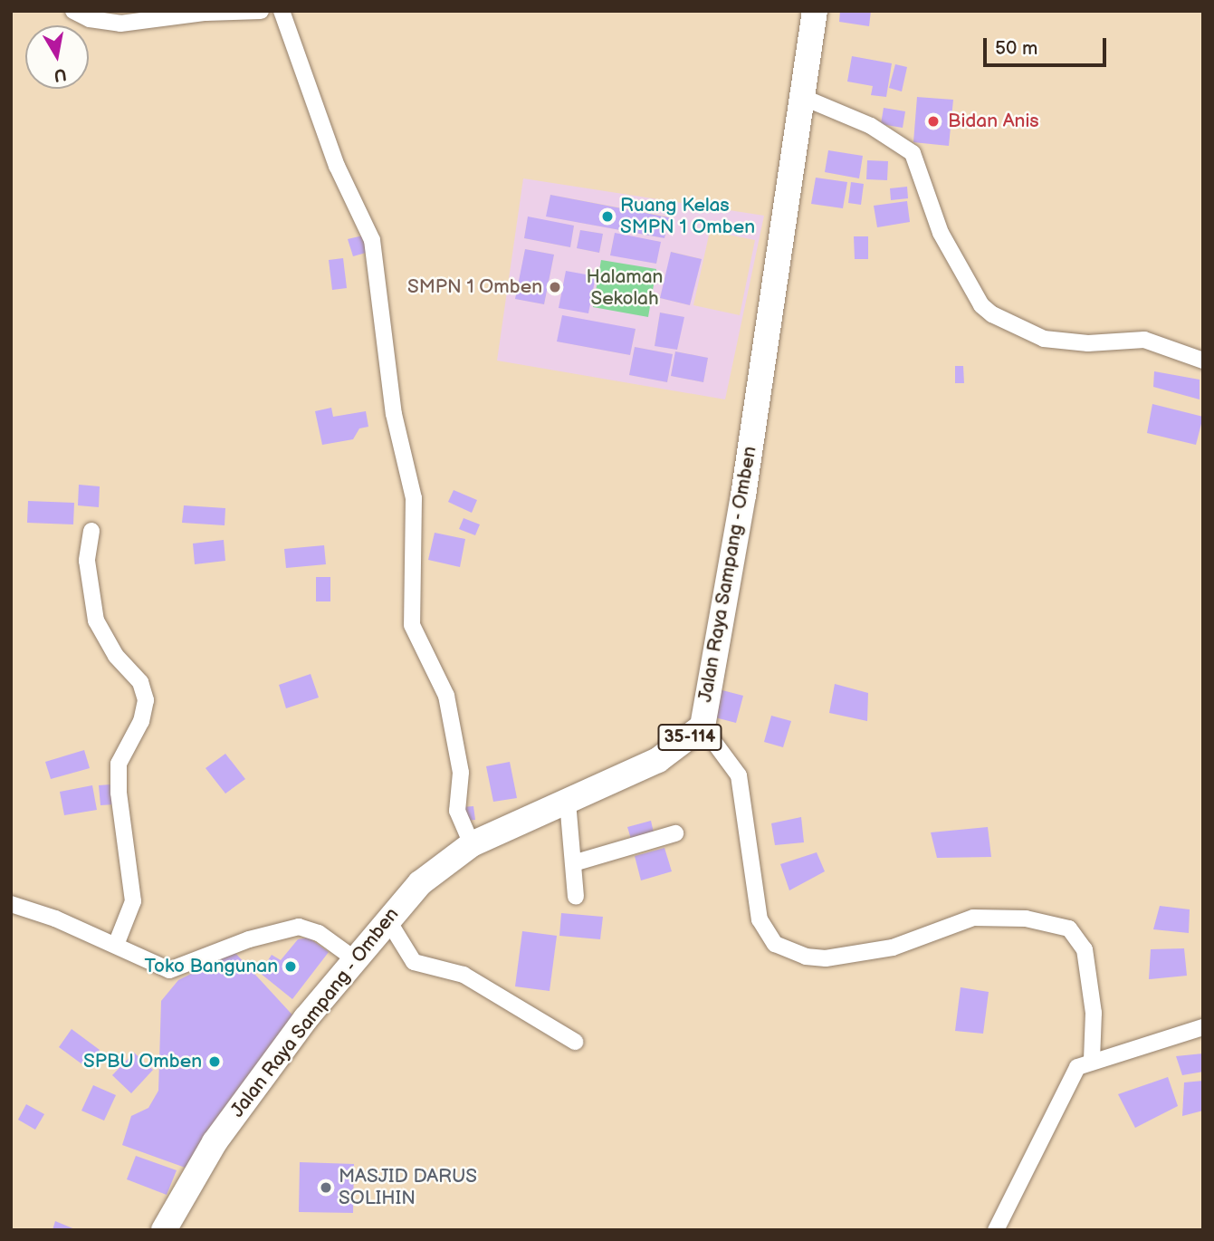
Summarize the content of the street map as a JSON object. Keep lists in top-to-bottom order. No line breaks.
{"streets":{"main road":["Jalan Raya Sampang - Omben","35-114"]},"parks":["Halaman Sekolah"],"places":["Bidan Anis","Ruang Kelas SMPN 1 Omben","SMPN 1 Omben","Toko Bangunan","SPBU Omben","MASJID DARUS SOLIHIN"],"scale_bar":"50 m","north":"bottom"}
